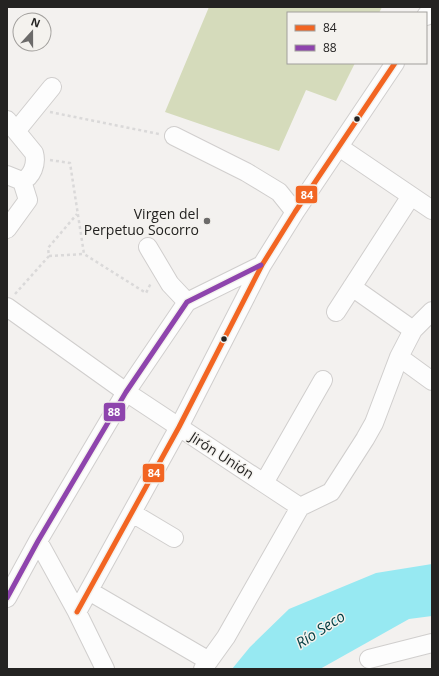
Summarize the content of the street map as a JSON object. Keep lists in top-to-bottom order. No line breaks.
{"streets":{"street":["Jirón Unión"]},"water":["Río Seco"],"places":["Virgen del Perpetuo Socorro"],"lines":["transit line 84","transit line 88"],"legend":["84","88"],"north":"top"}
